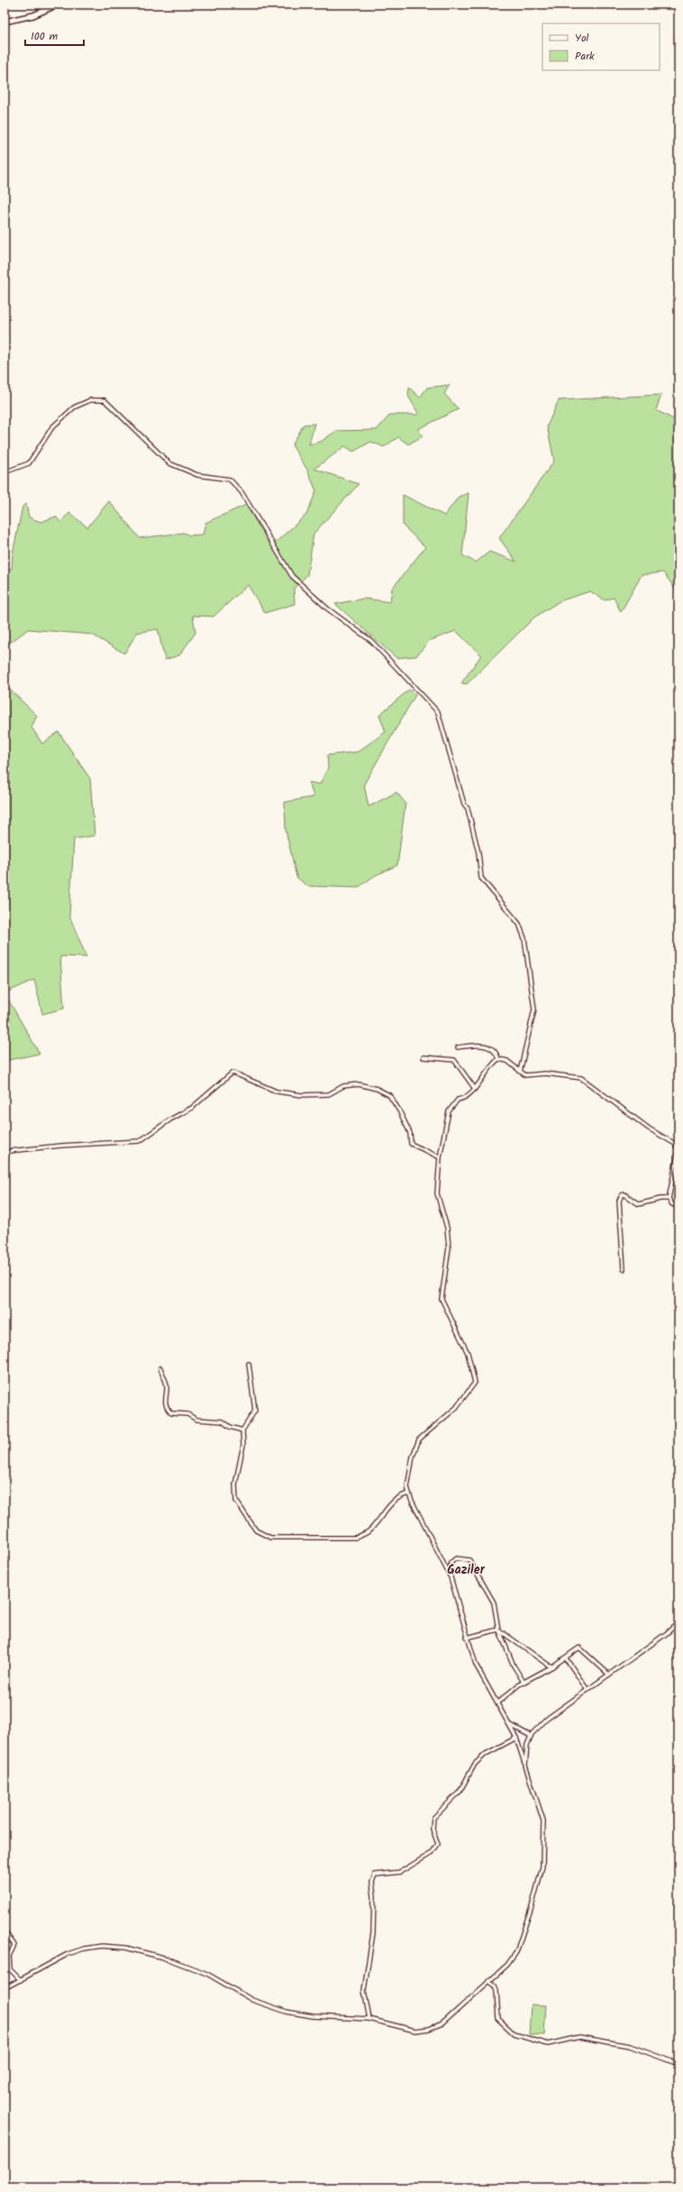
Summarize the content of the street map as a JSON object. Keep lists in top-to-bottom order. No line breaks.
{"districts":["Gaziler"],"legend":["Yol","Park"],"scale_bar":"100 m"}
